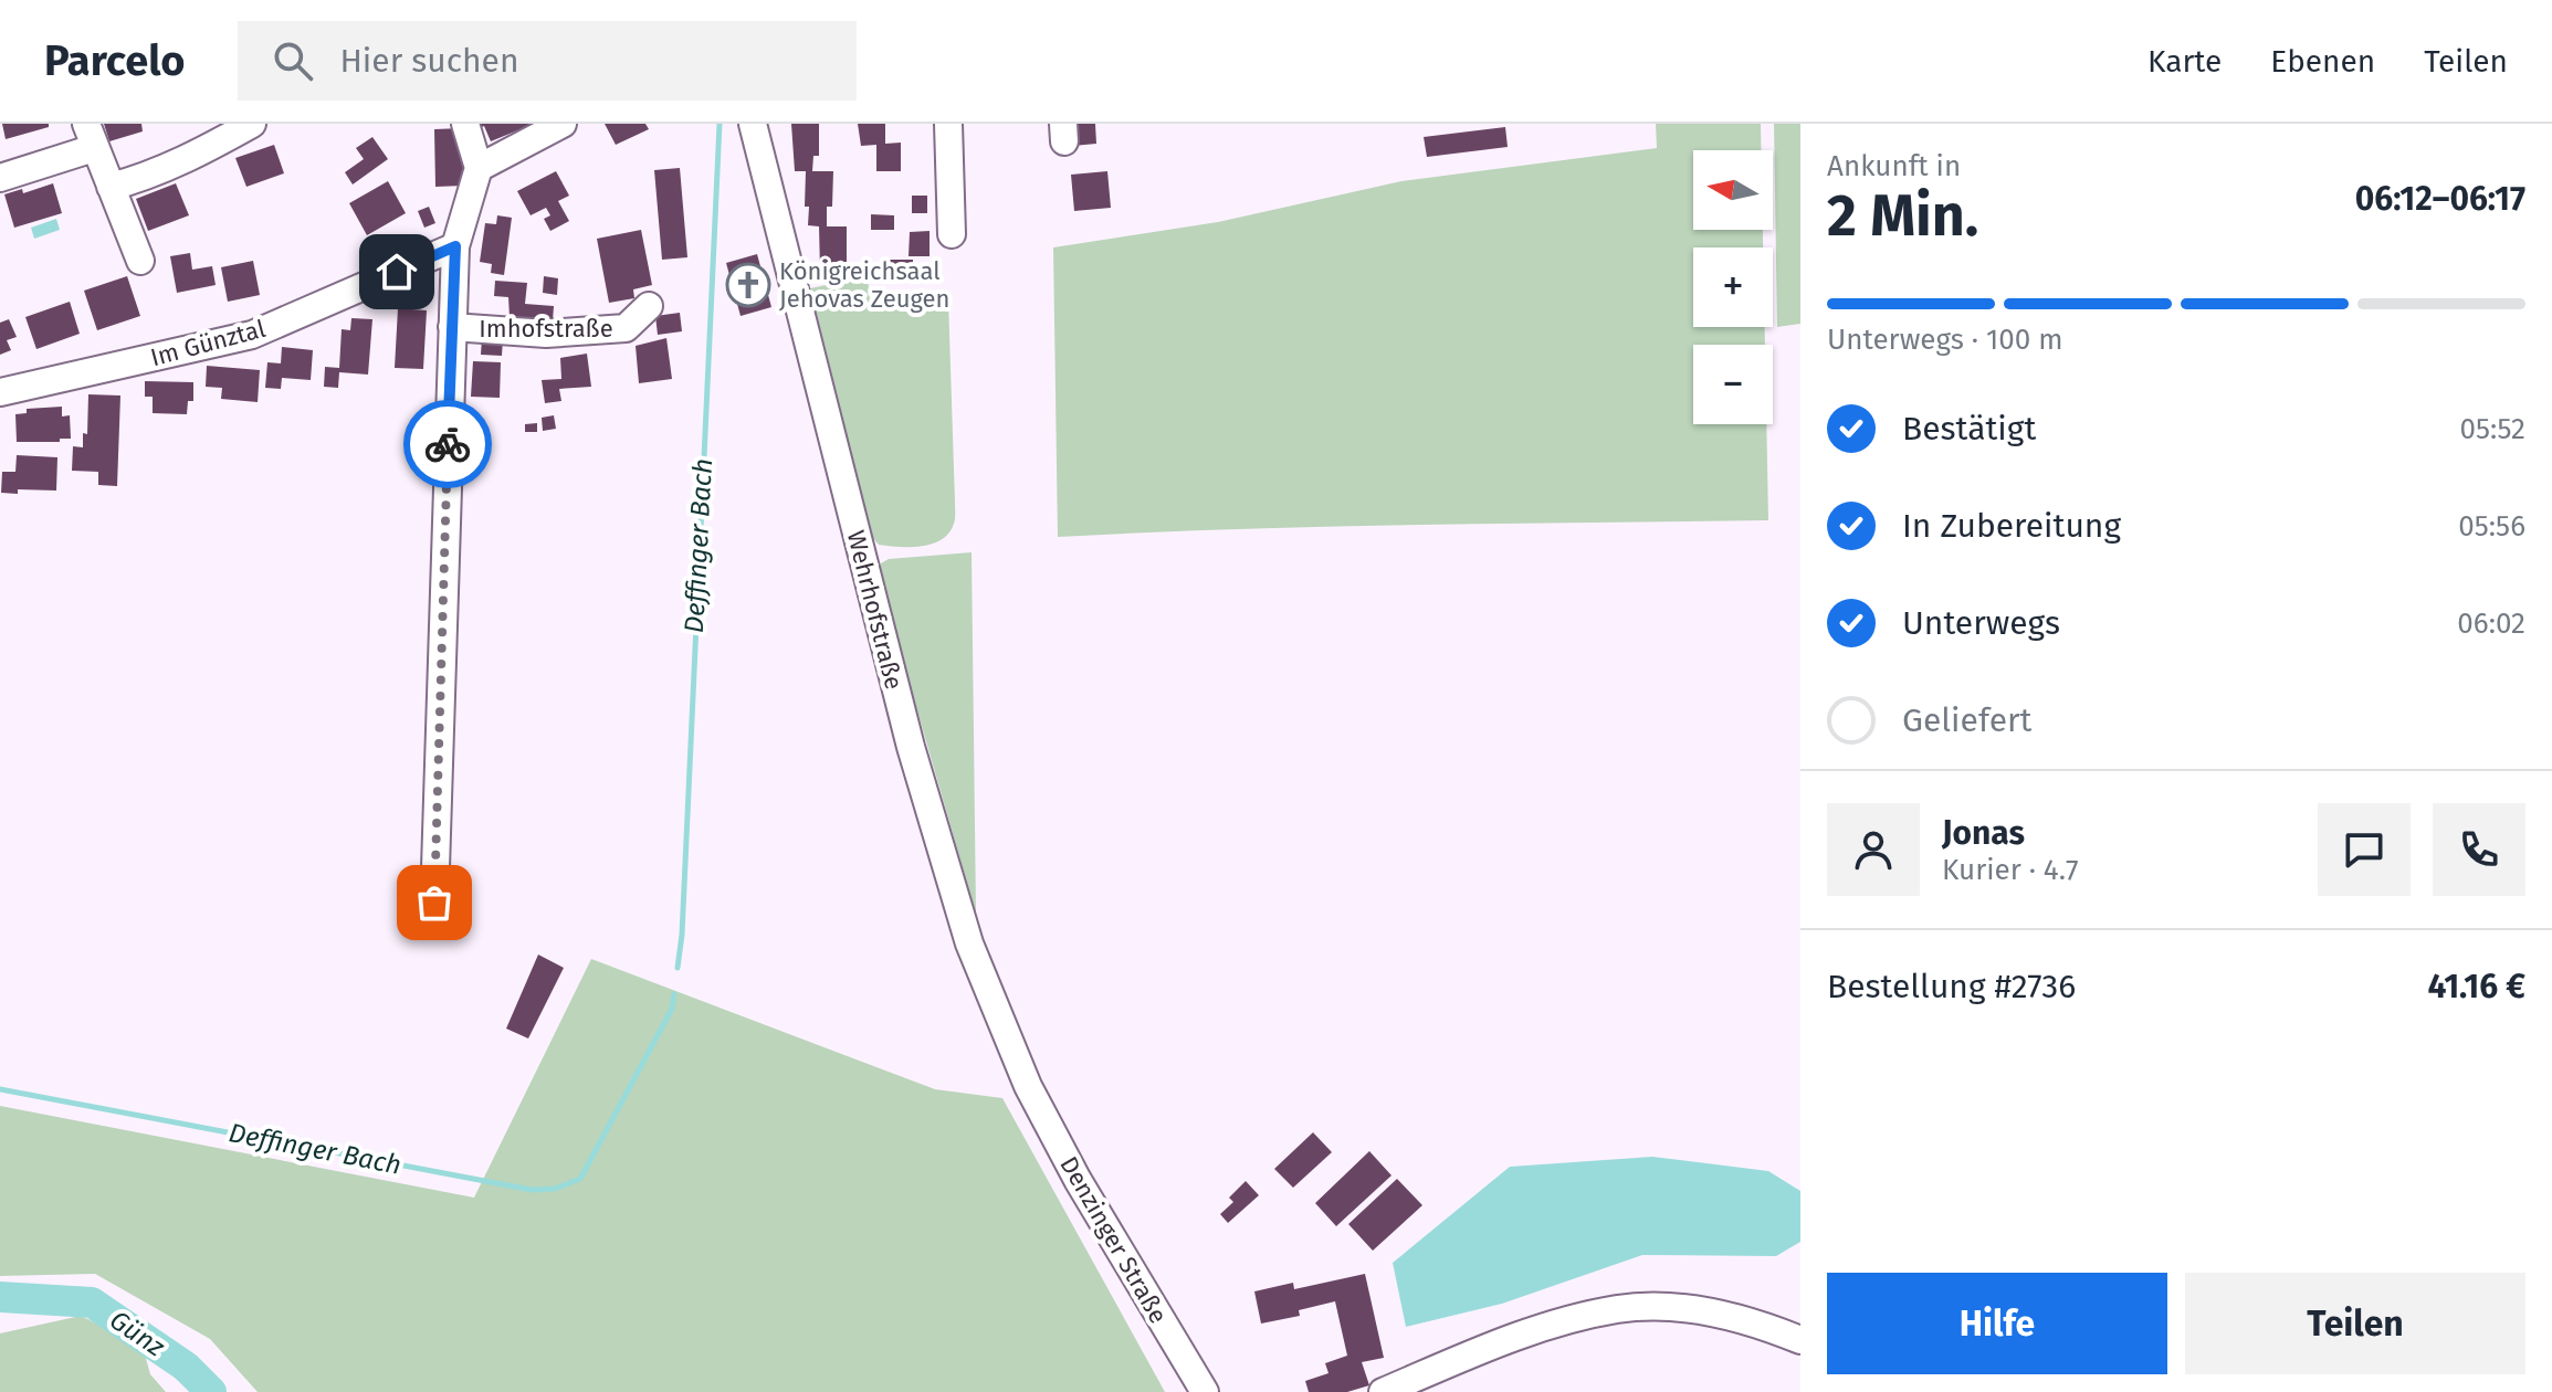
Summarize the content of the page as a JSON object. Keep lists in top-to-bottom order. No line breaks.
{"streets":{"street":["Imhofstraße","Im Günztal","Wehrhofstraße","Denzinger Straße"]},"crossings":[["Imhofstraße","Im Günztal"],["Wehrhofstraße","Denzinger Straße"]],"water":["Deffinger Bach","Günz"],"places":{"church":["Königreichsaal Jehovas Zeugen"]},"north":"left","page":{"header":"Parcelo","search":"Hier suchen","nav":["Karte","Ebenen","Teilen"],"heading":["2 Min.","Ankunft in","06:12–06:17"],"panel":["Jonas","Kurier · 4.7","Bestellung #2736","41.16 €"],"map_buttons":["+","−"],"bar":"Unterwegs · 100 m","list":[["Bestätigt","05:52"],["In Zubereitung","05:56"],["Unterwegs","06:02"],"Geliefert"],"buttons":["Hilfe","Teilen"]}}
